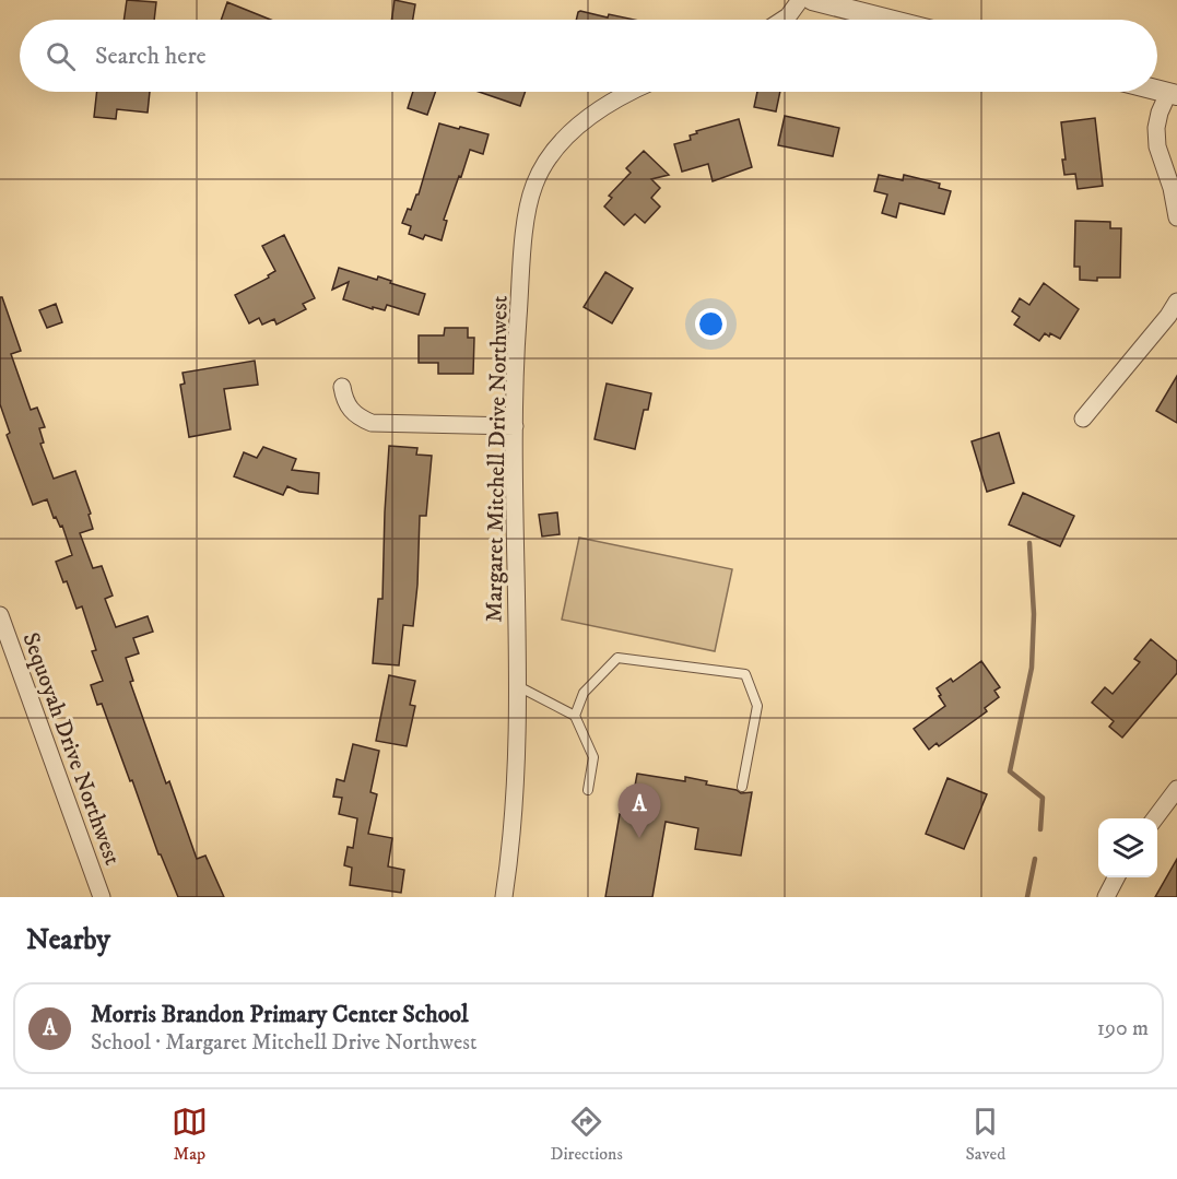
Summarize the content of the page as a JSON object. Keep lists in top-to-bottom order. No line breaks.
{"streets":{"street":["Margaret Mitchell Drive Northwest","Sequoyah Drive Northwest"]},"page":{"search":"Search here","pins":"A","heading":"Nearby","list":[{"mark":"A","name":"Morris Brandon Primary Center School","note":"School · Margaret Mitchell Drive Northwest","value":"190 m"}],"nav":["Map","Directions","Saved"]}}
